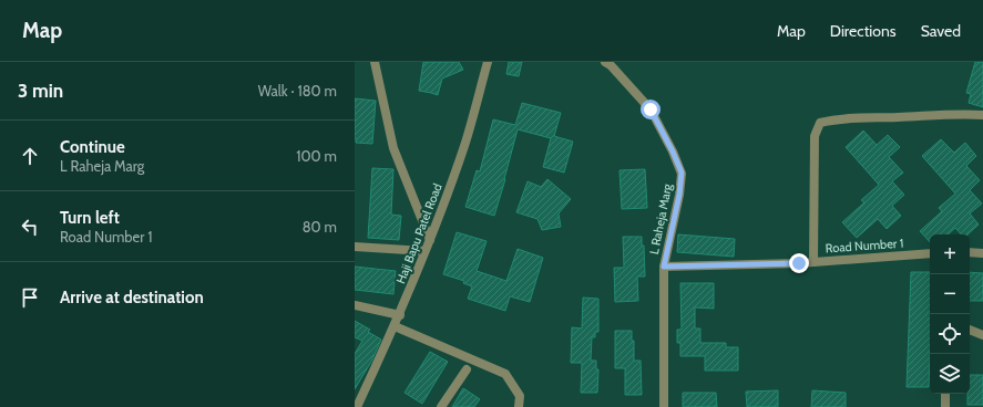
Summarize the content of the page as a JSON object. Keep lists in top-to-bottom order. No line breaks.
{"streets":{"street":["L Raheja Marg","Haji Bapu Patel Road","Road Number 1"]},"crossings":[["L Raheja Marg","Road Number 1"]],"page":{"header":"Map","nav":["Map","Directions","Saved"],"heading":["3 min","Walk · 180 m"],"list":[["Continue","L Raheja Marg","100 m"],["Turn left","Road Number 1","80 m"],"Arrive at destination"],"map_buttons":["+","−"]}}
